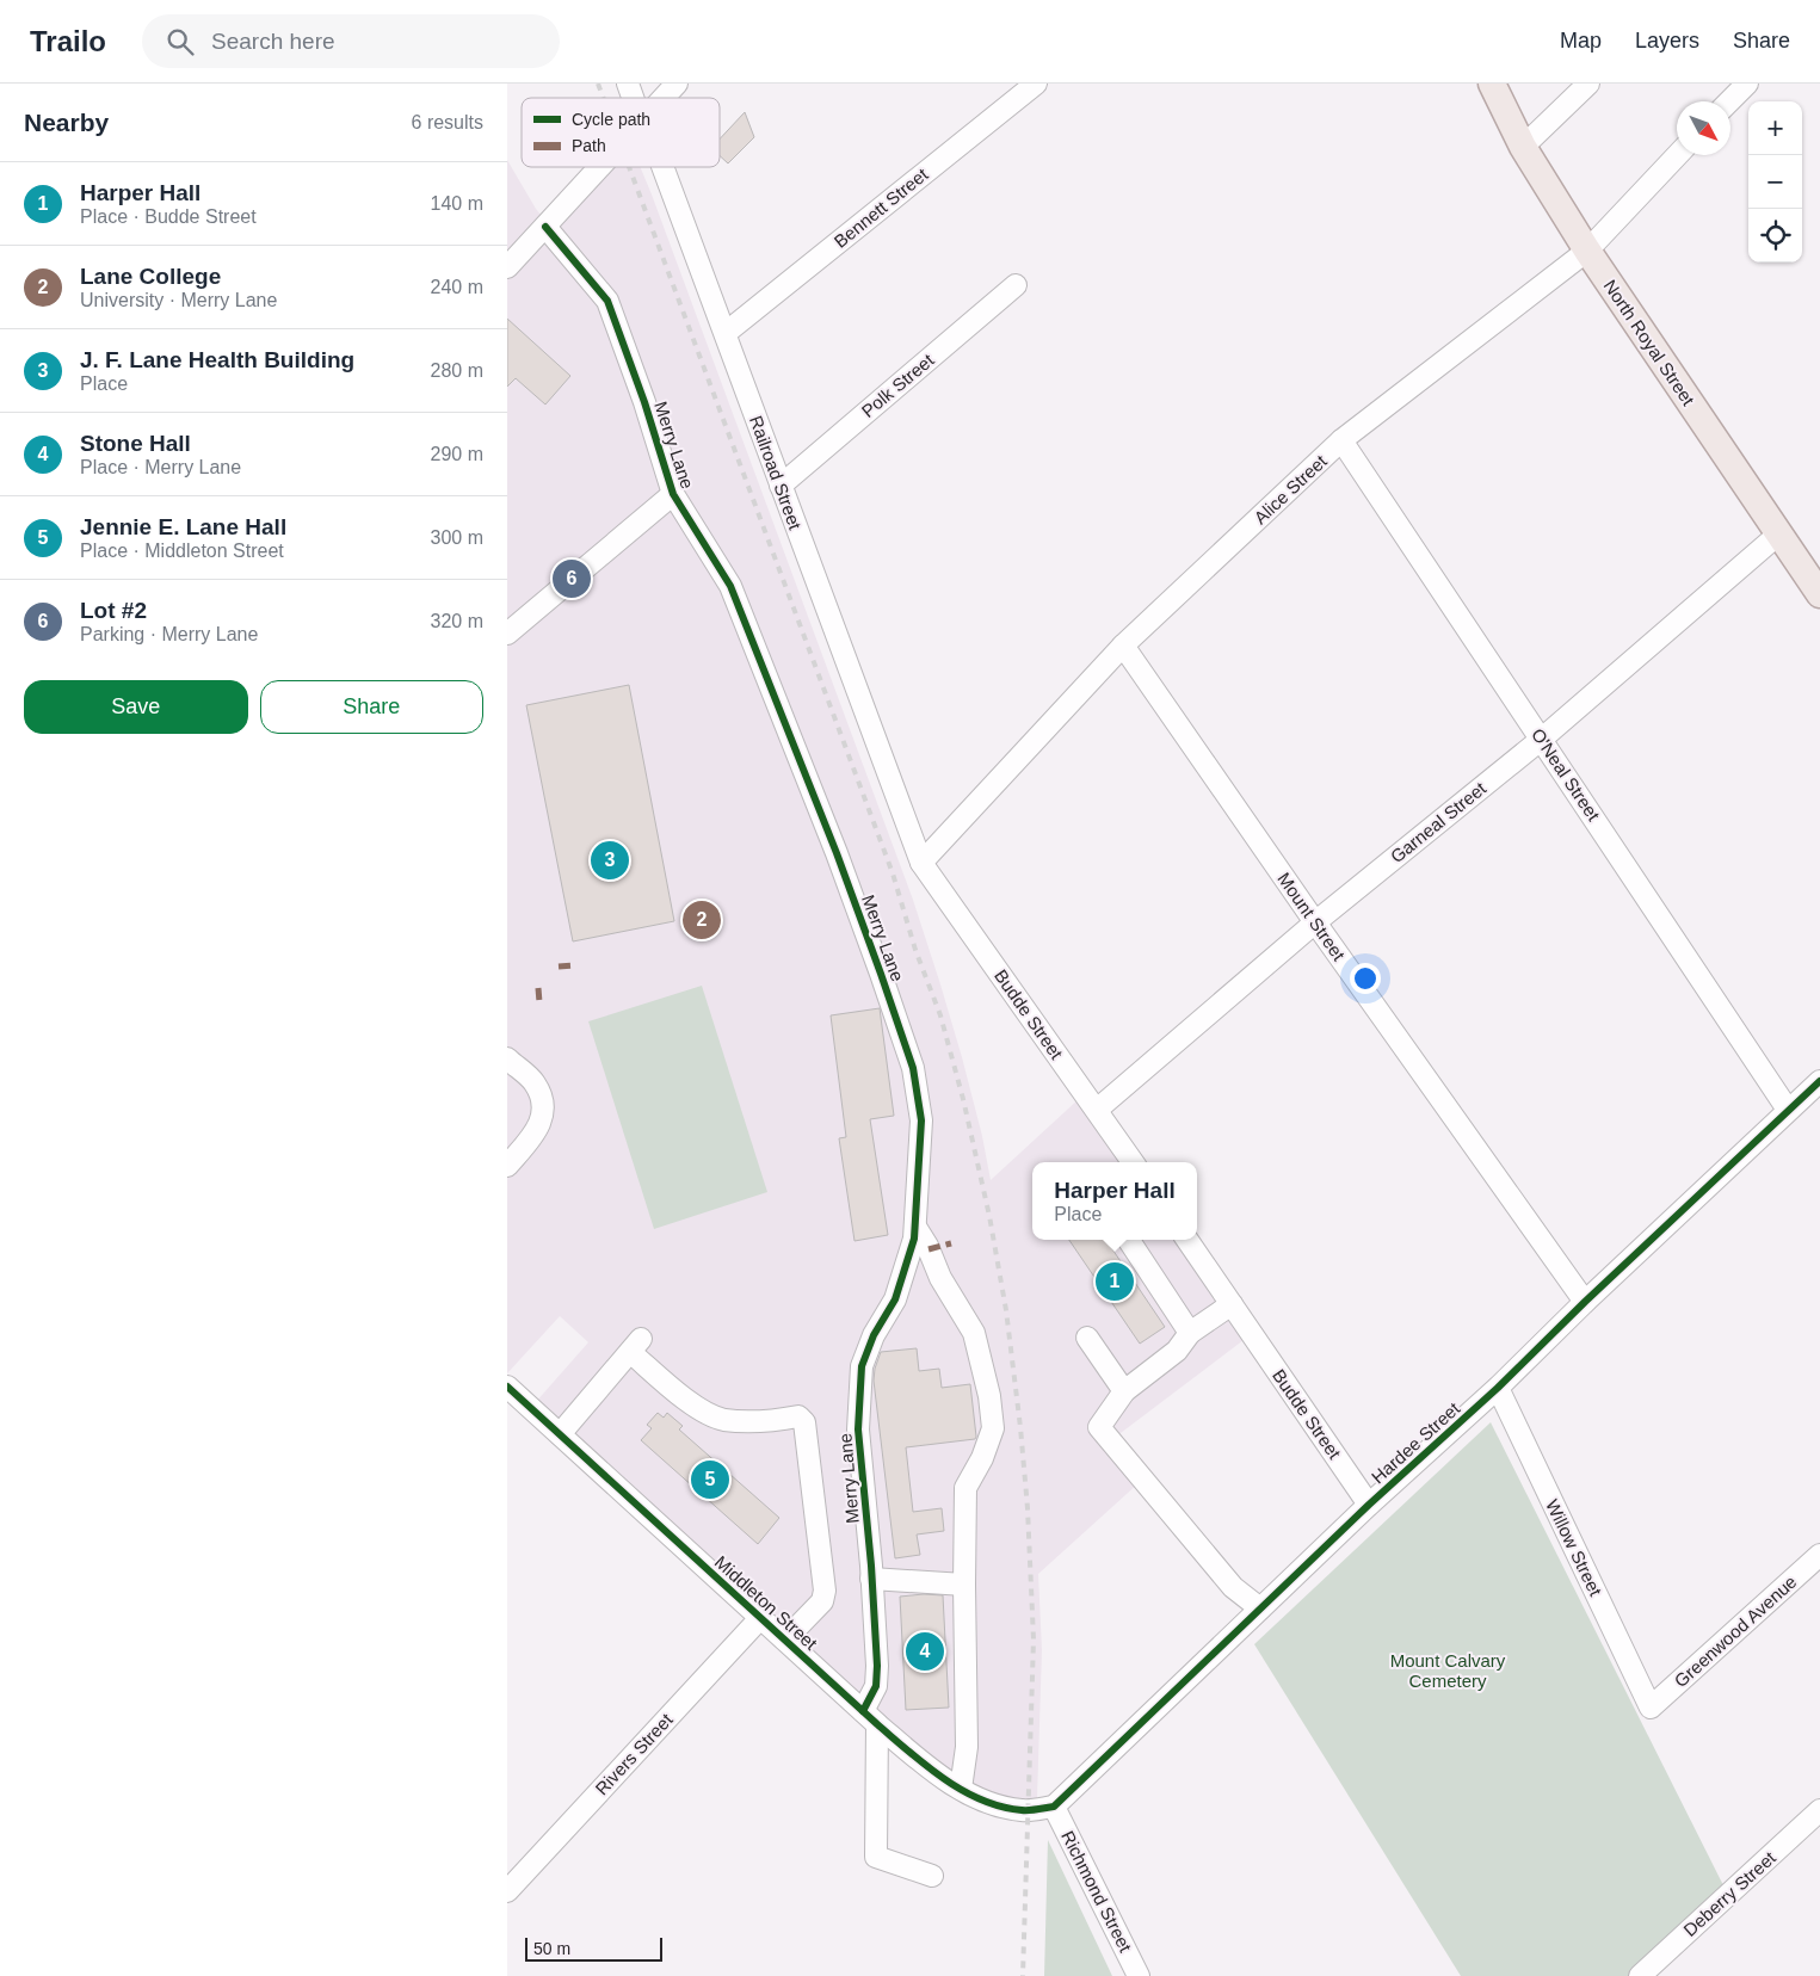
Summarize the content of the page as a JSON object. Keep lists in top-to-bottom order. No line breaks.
{"streets":{"main road":["North Royal Street"],"street":["Bennett Street","Polk Street","Merry Lane","Railroad Street","Alice Street","O'Neal Street","Garneal Street","Mount Street","Budde Street","Hardee Street","Willow Street","Middleton Street","Greenwood Avenue","Rivers Street","Richmond Street","Deberry Street"]},"crossings":[["Bennett Street","Railroad Street"],["North Royal Street","Alice Street"],["North Royal Street","Garneal Street"],["Polk Street","Railroad Street"],["Merry Lane","Middleton Street"],["Railroad Street","Alice Street"],["Railroad Street","Budde Street"],["Alice Street","O'Neal Street"],["Alice Street","Mount Street"],["Alice Street","Budde Street"],["O'Neal Street","Garneal Street"],["O'Neal Street","Hardee Street"],["Garneal Street","Mount Street"],["Garneal Street","Budde Street"],["Mount Street","Hardee Street"],["Budde Street","Hardee Street"],["Hardee Street","Willow Street"],["Hardee Street","Middleton Street"],["Hardee Street","Richmond Street"],["Willow Street","Greenwood Avenue"],["Middleton Street","Rivers Street"],["Middleton Street","Richmond Street"]],"parks":["Mount Calvary Cemetery"],"legend":["Cycle path","Path"],"scale_bar":"50 m","north":"bottom right","page":{"header":"Trailo","search":"Search here","nav":["Map","Layers","Share"],"heading":["Nearby","6 results"],"map_buttons":["+","−"],"list":[{"mark":"1","name":"Harper Hall","note":"Place · Budde Street","value":"140 m"},{"mark":"2","name":"Lane College","note":"University · Merry Lane","value":"240 m"},{"mark":"3","name":"J. F. Lane Health Building","note":"Place","value":"280 m"},{"mark":"4","name":"Stone Hall","note":"Place · Merry Lane","value":"290 m"},{"mark":"5","name":"Jennie E. Lane Hall","note":"Place · Middleton Street","value":"300 m"},{"mark":"6","name":"Lot #2","note":"Parking · Merry Lane","value":"320 m"}],"pins":["6","3","2","1","5","4"],"buttons":["Save","Share"],"popup":["Harper Hall","Place"],"scale":"50 m"}}
